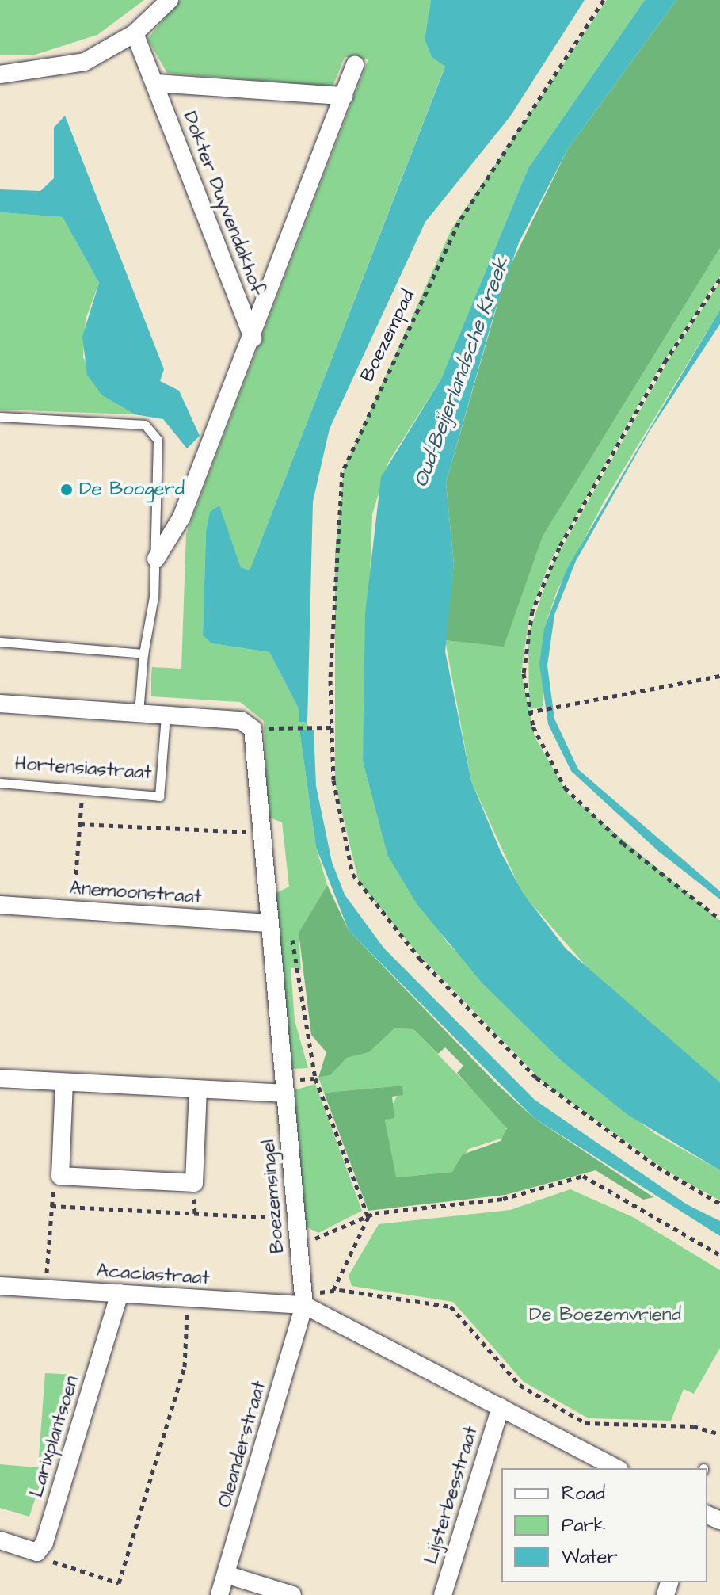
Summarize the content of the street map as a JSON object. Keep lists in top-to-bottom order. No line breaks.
{"streets":{"street":["Dokter Duyvendakhof","Anemoonstraat","Boezemsingel","Acaciastraat","Larixplantsoen","Oleanderstraat","Lijsterbesstraat"],"lane":["Hortensiastraat"],"path":["Boezempad"]},"crossings":[["Hortensiastraat","Boezemsingel"],["Anemoonstraat","Boezemsingel"],["Boezemsingel","Acaciastraat"],["Boezemsingel","Oleanderstraat"],["Acaciastraat","Larixplantsoen"],["Acaciastraat","Oleanderstraat"]],"water":["Oud-Beijerlandsche Kreek"],"parks":["De Boezemvriend"],"places":["De Boogerd"],"legend":["Road","Park","Water"]}
